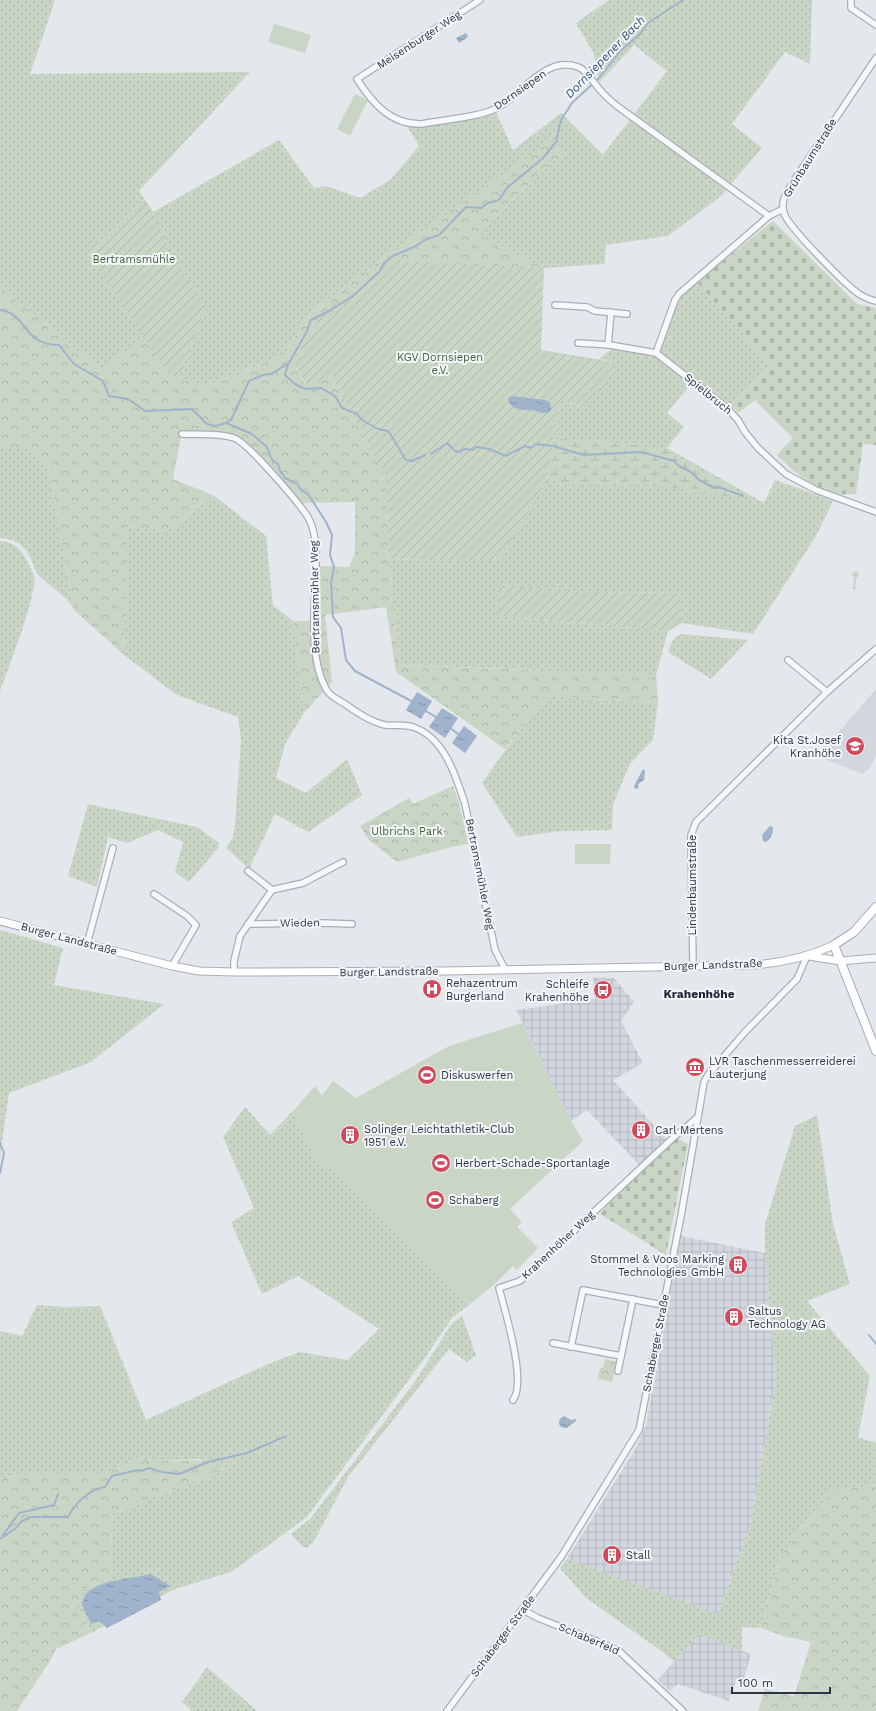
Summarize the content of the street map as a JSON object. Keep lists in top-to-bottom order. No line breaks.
{"streets":{"main road":["Burger Landstraße"],"street":["Meisenburger Weg","Dornsiepen","Grünbaumstraße","Spielbruch","Bertramsmühler Weg","Lindenbaumstraße","Wieden","Krahenhöher Weg","Schaberger Straße","Schaberfeld"]},"crossings":[["Meisenburger Weg","Dornsiepen"],["Bertramsmühler Weg","Burger Landstraße"],["Lindenbaumstraße","Burger Landstraße"],["Burger Landstraße","Schaberger Straße"],["Krahenhöher Weg","Schaberger Straße"],["Schaberger Straße","Schaberfeld"]],"districts":["Krahenhöhe"],"water":["Dornsiepener Bach"],"parks":["Bertramsmühle","KGV Dornsiepen e.V.","Ulbrichs Park"],"places":{"school or university":["Kita St.Josef Kranhöhe"],"hospital":["Rehazentrum Burgerland"],"bus stop":["Schleife Krahenhöhe"],"museum":["LVR Taschenmesserreiderei Lauterjung"],"sports":["Diskuswerfen","Herbert-Schade-Sportanlage","Schaberg"],"building":["Carl Mertens","Solinger Leichtathletik-Club 1951 e.V.","Stommel & Voos Marking Technologies GmbH","Saltus Technology AG","Stall"]},"scale_bar":"100 m"}
